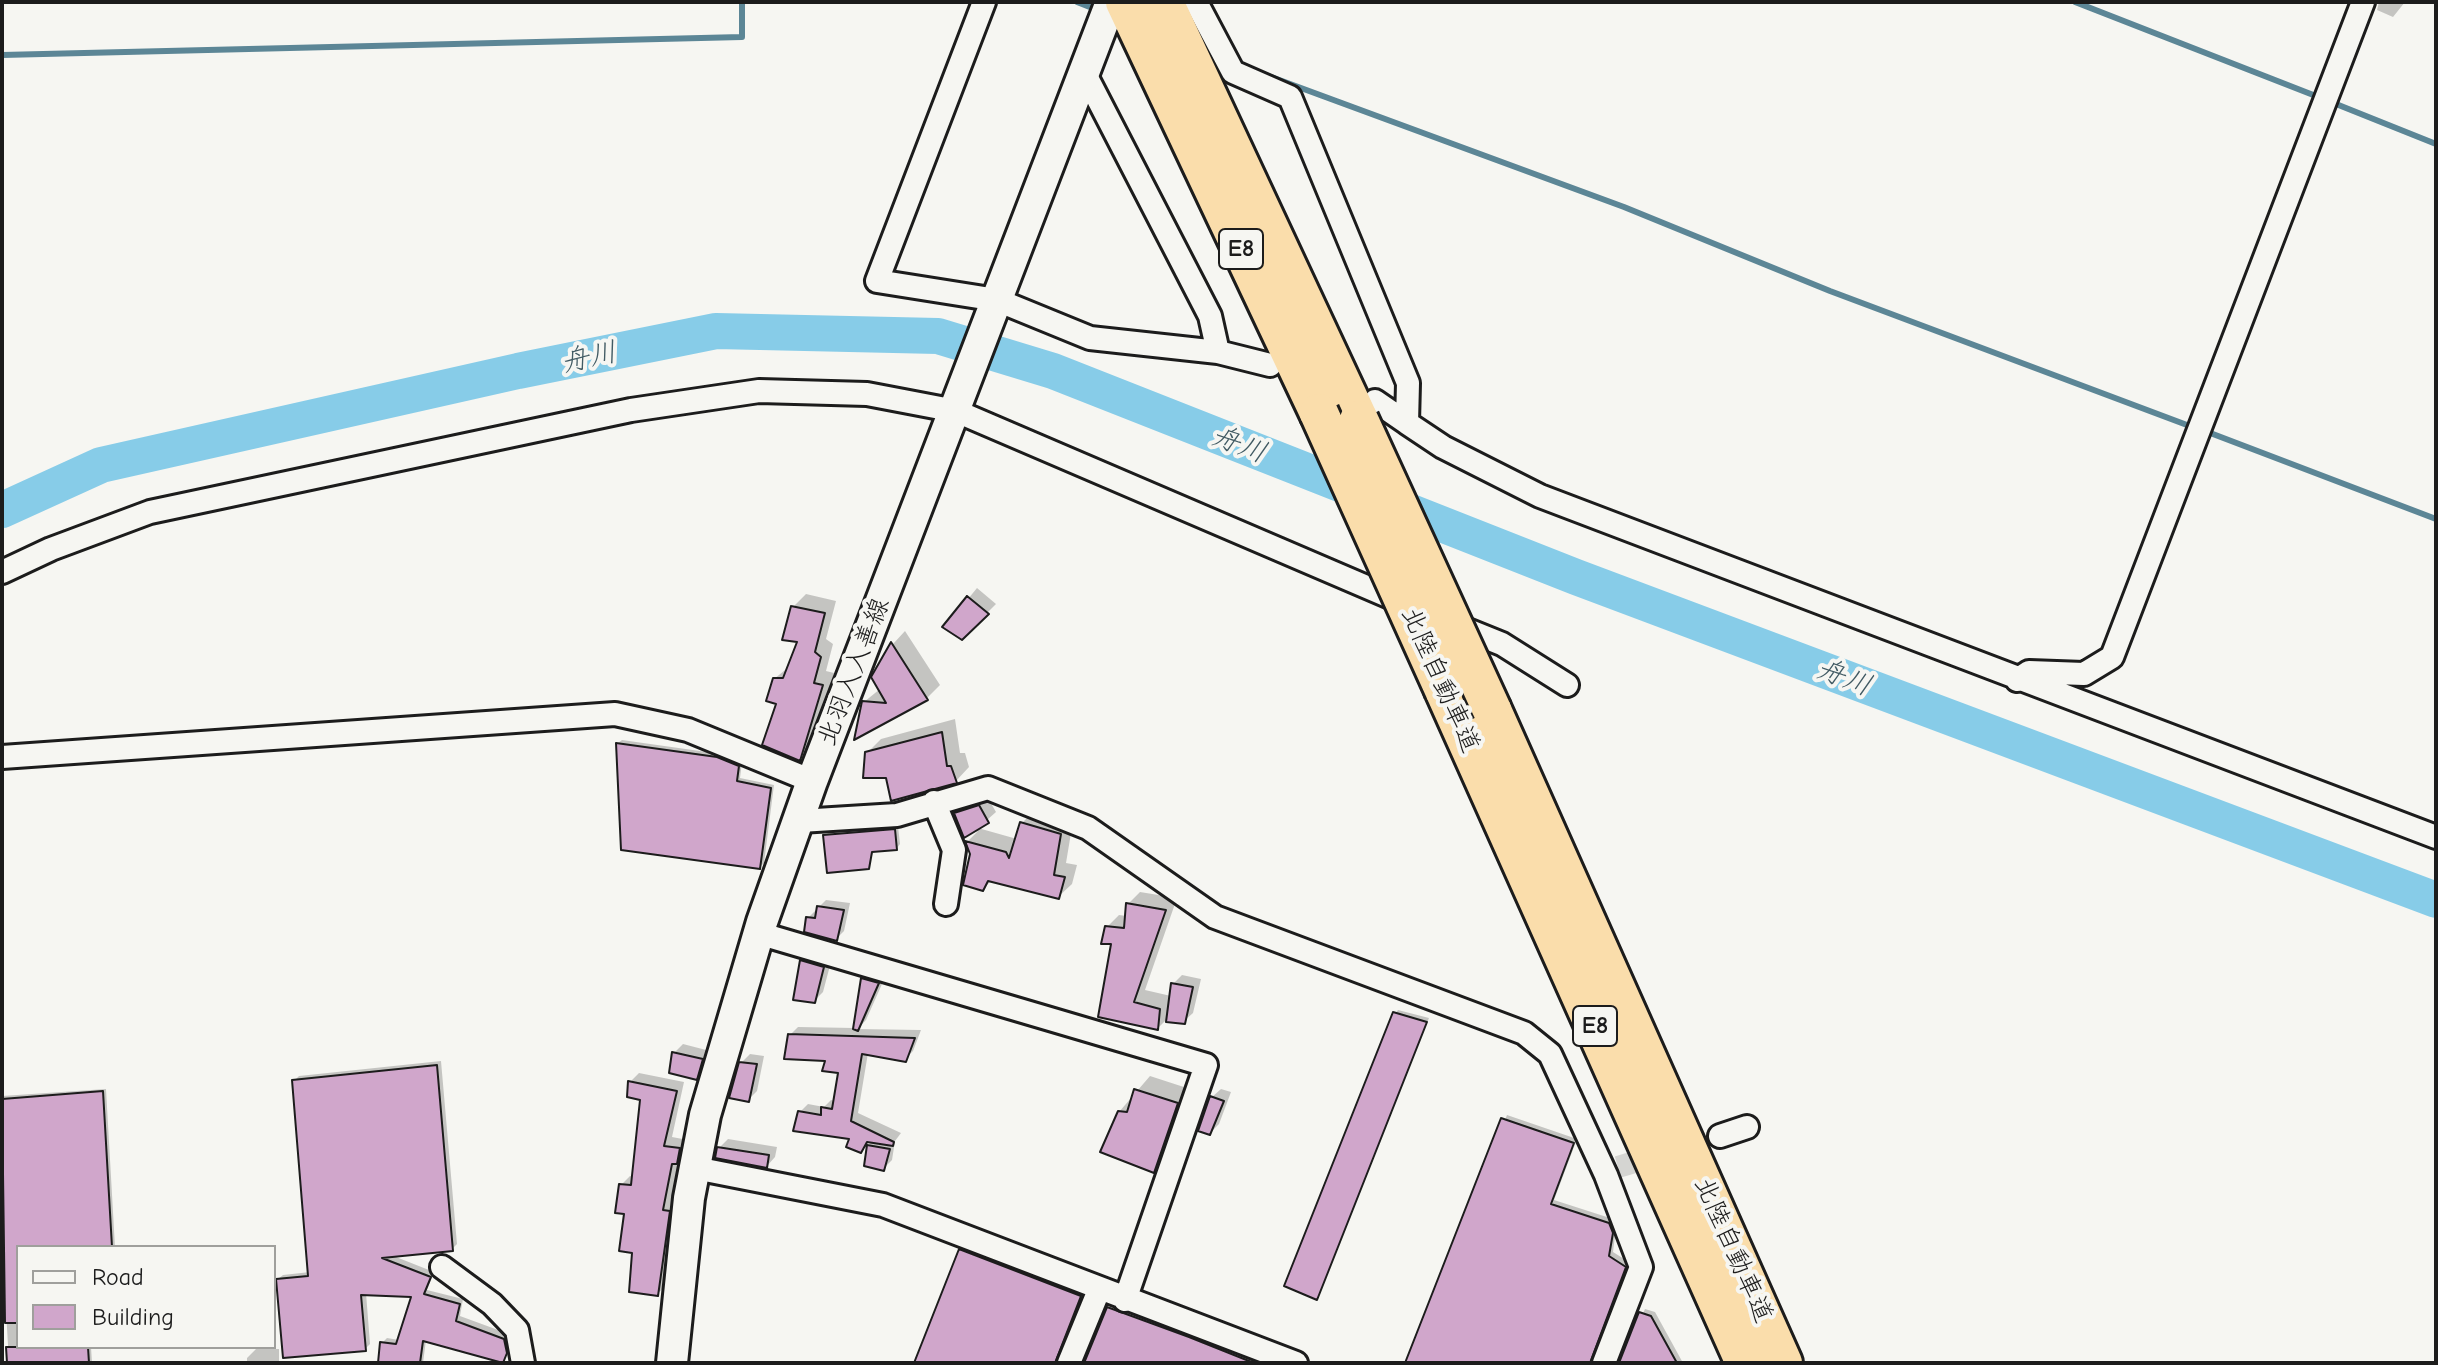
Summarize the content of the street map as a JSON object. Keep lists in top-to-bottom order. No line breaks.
{"streets":{"highway":["E8","北陸自動車道"],"main road":["北羽入入善線"]},"crossings":[["北羽入入善線","北陸自動車道"]],"water":["舟川"],"legend":["Road","Building"]}
